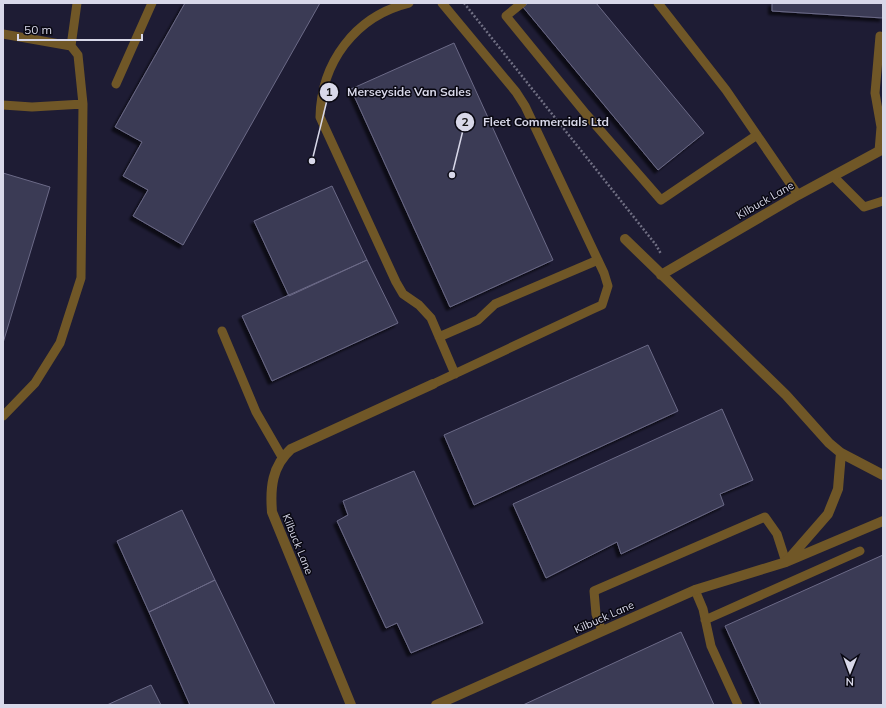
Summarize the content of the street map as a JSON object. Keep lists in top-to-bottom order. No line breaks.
{"streets":{"street":["Kilbuck Lane"]},"places":["Merseyside Van Sales","Fleet Commercials Ltd"],"scale_bar":"50 m","north":"bottom"}
